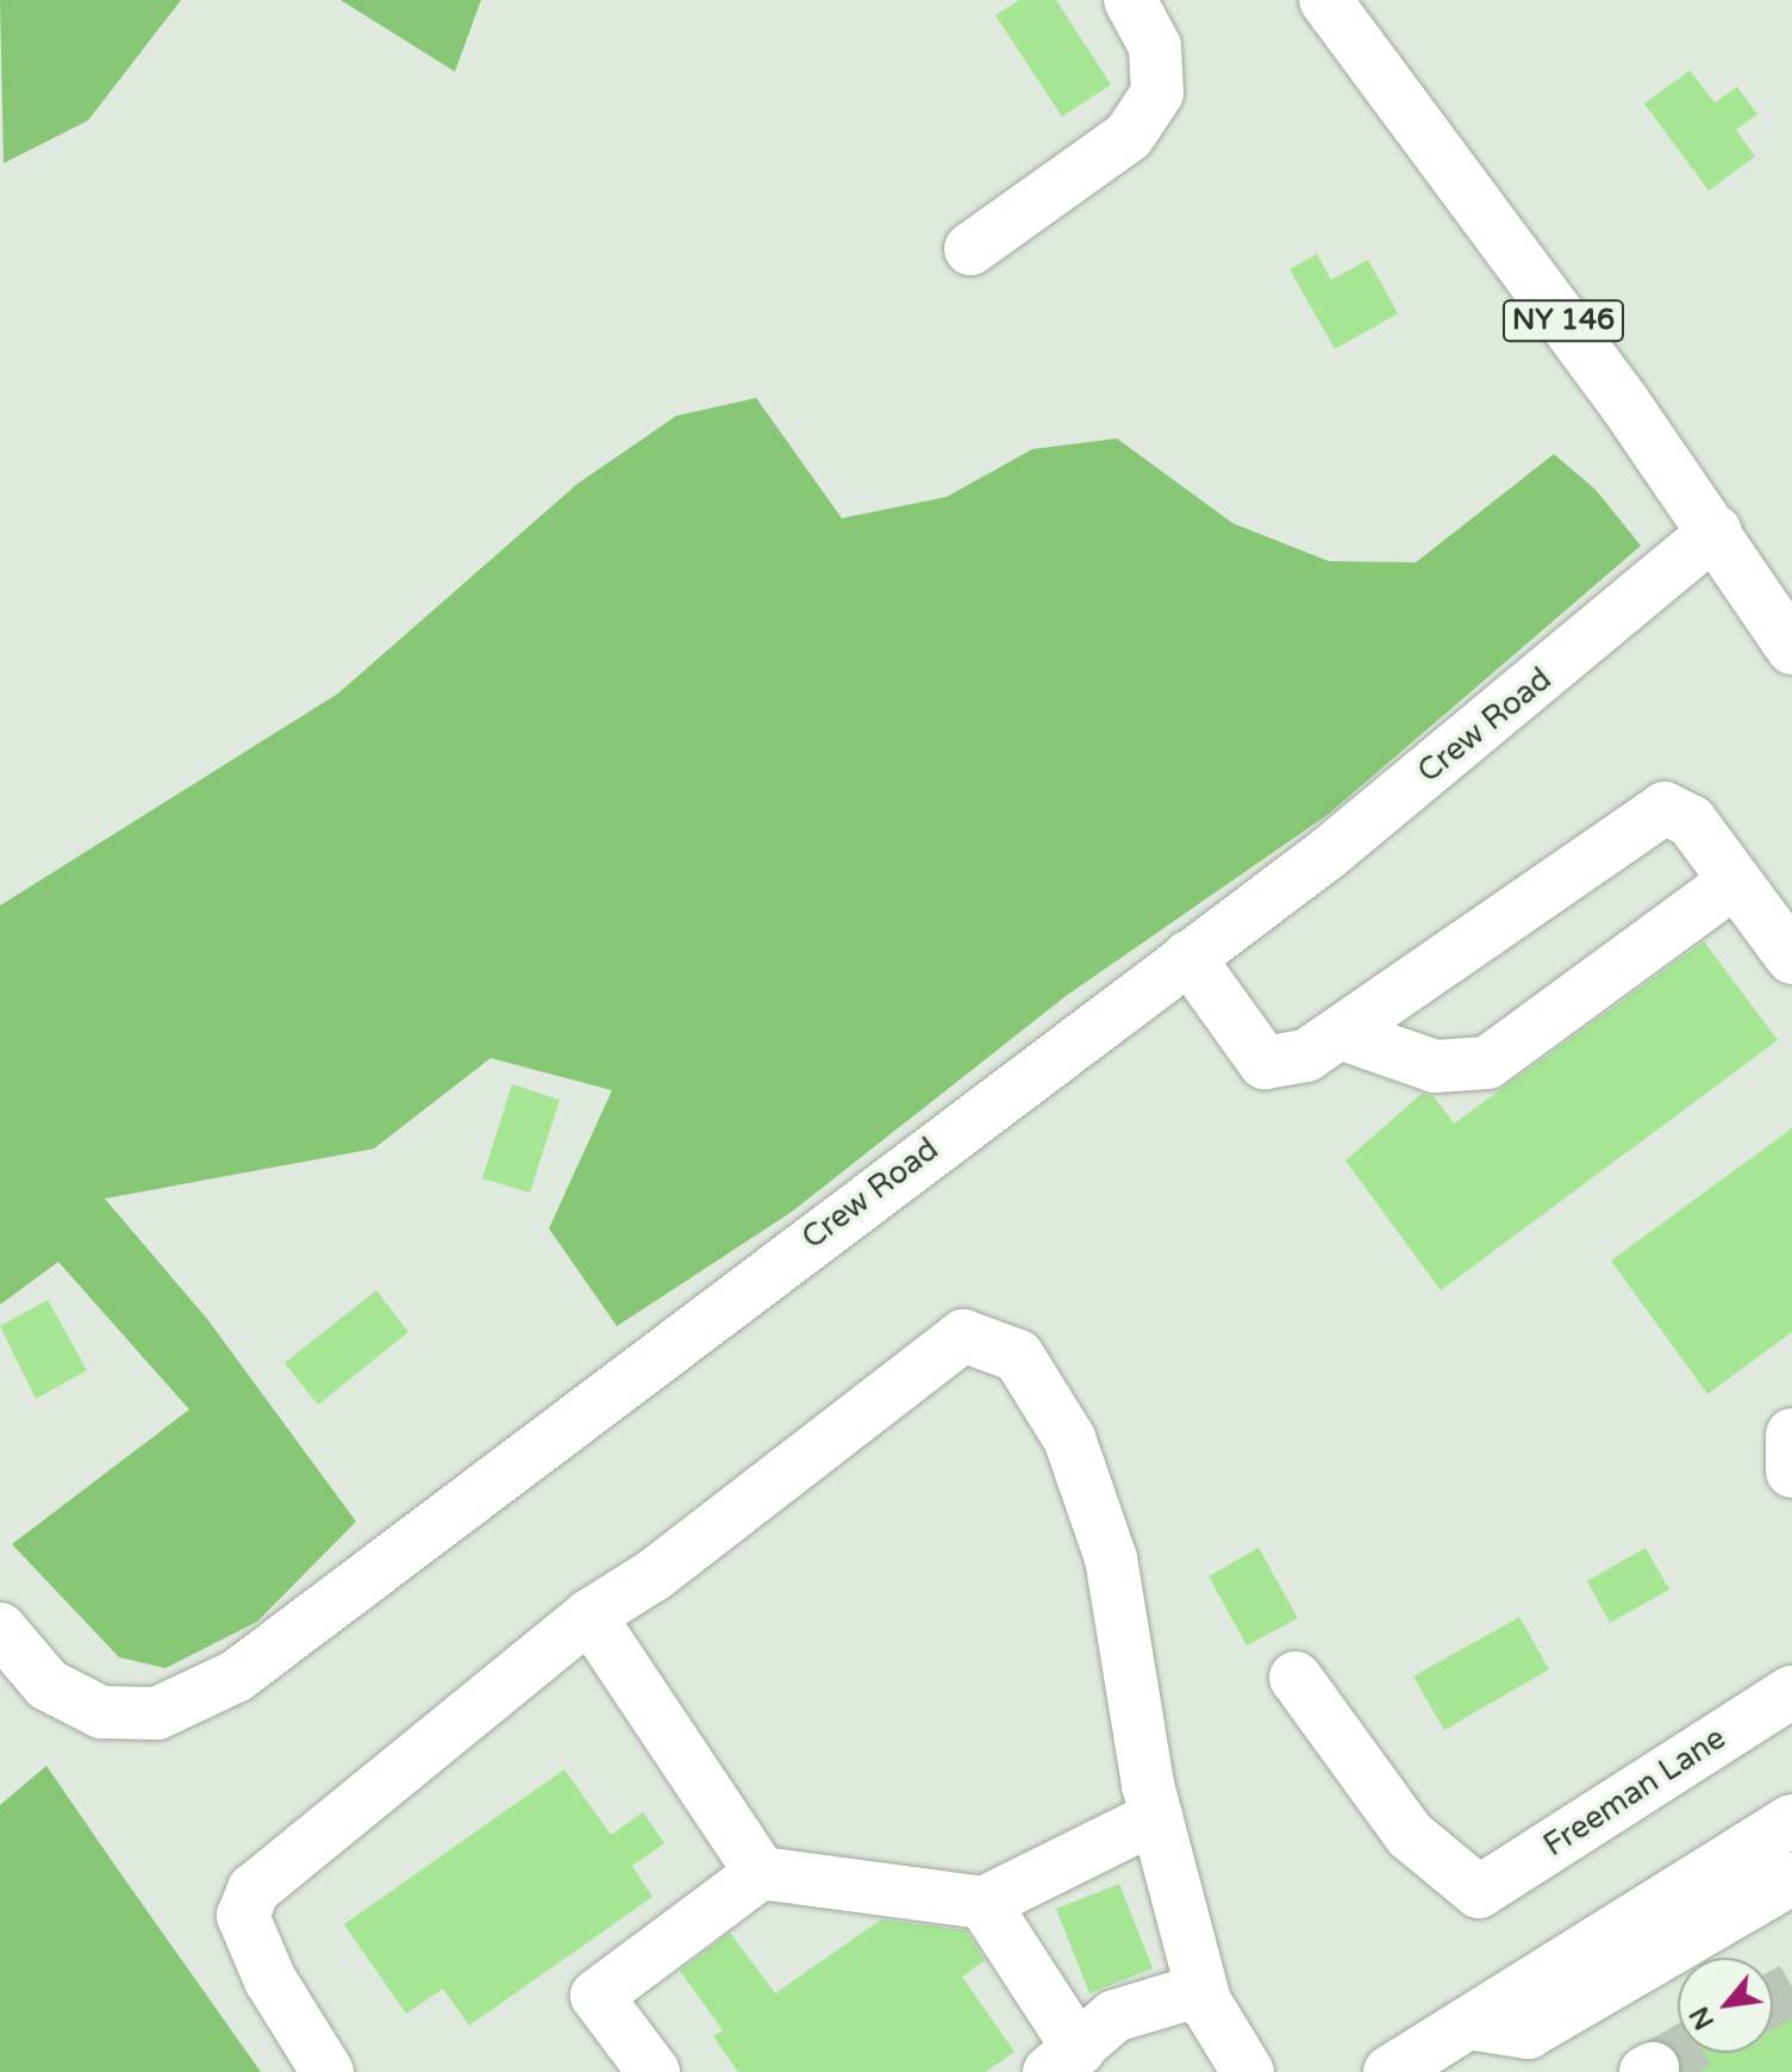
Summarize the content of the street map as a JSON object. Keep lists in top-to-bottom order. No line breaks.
{"streets":{"street":["NY 146","Crew Road","Freeman Lane"]},"crossings":[["NY 146","Crew Road"]],"north":"bottom left"}
